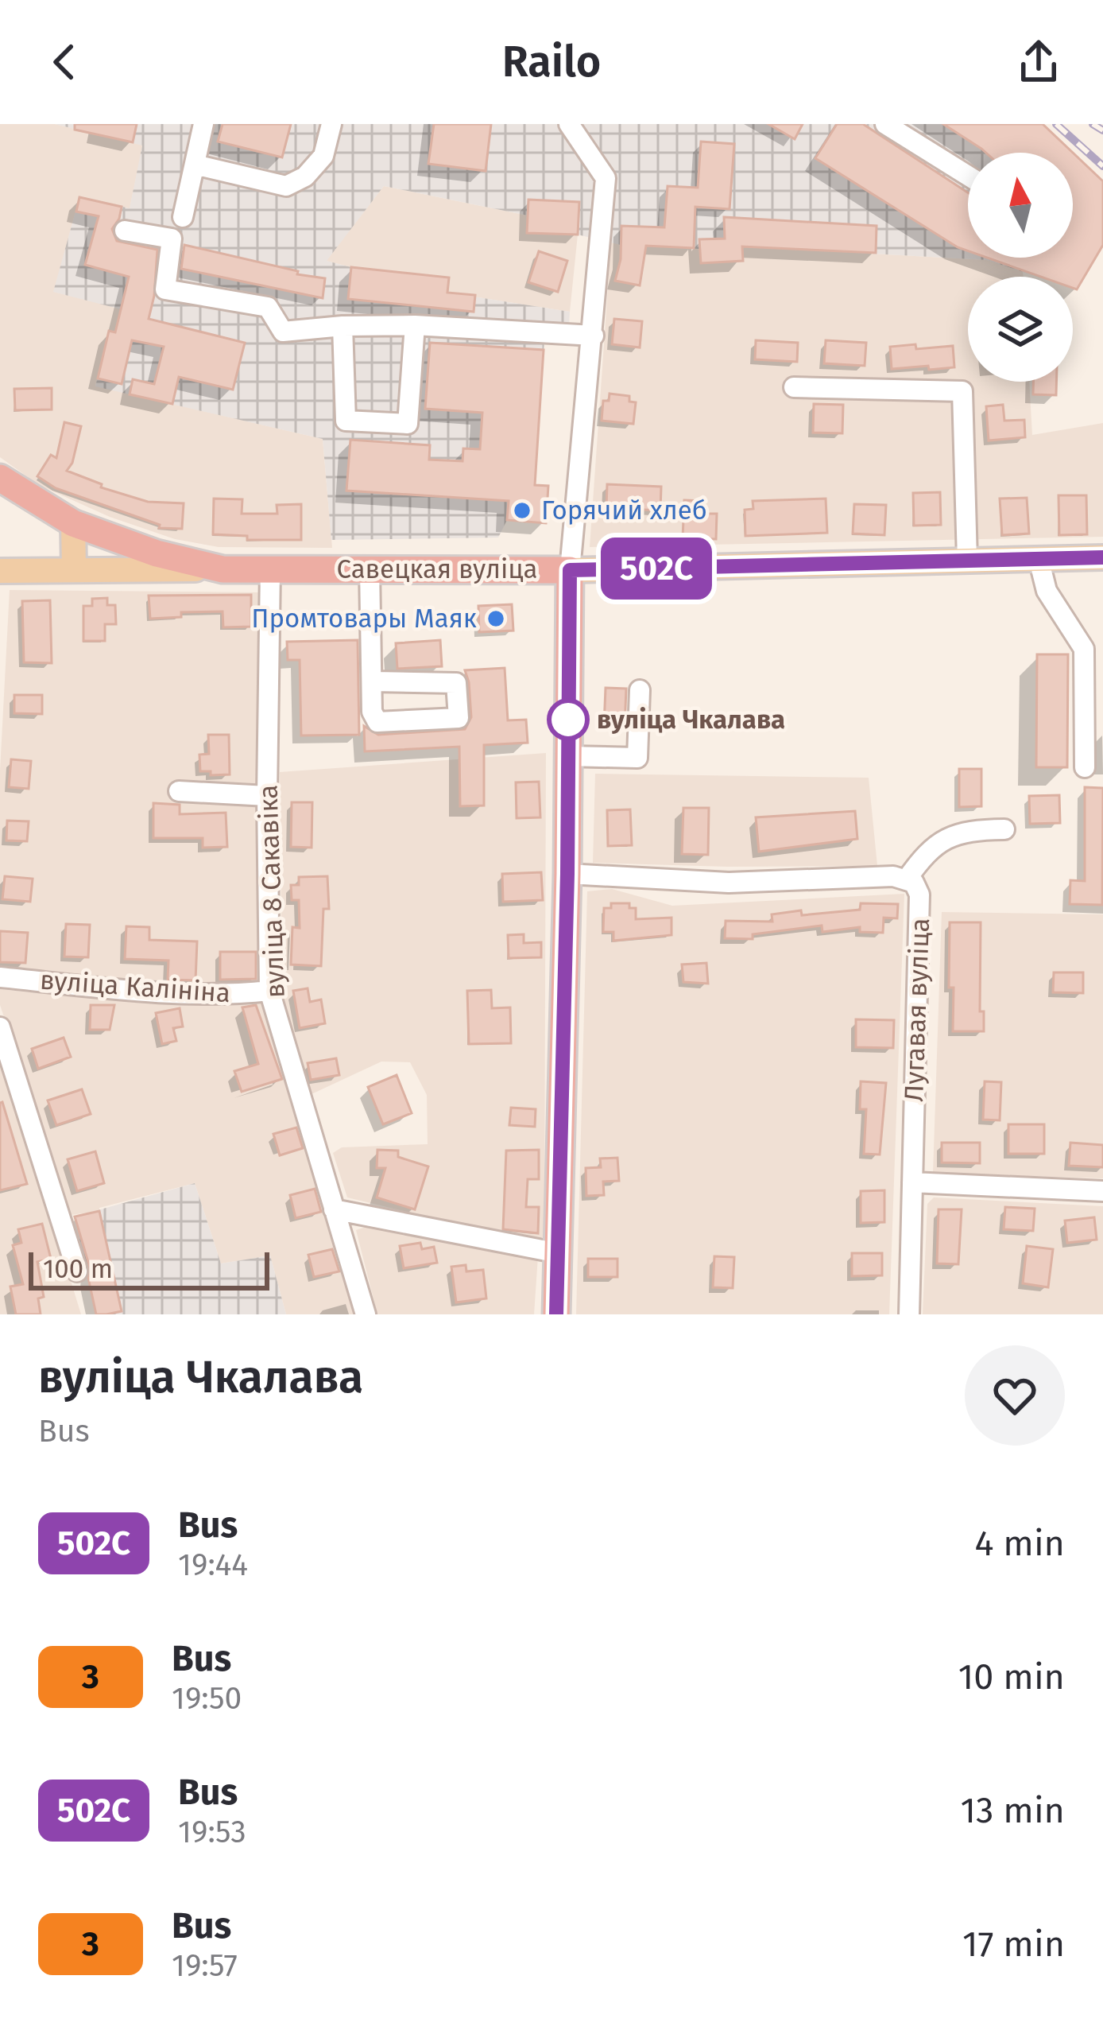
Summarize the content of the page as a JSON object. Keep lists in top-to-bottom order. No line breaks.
{"streets":{"highway":["Савецкая вуліца"],"street":["вуліца 8 Сакавіка","вуліца Калініна","Лугавая вуліца"]},"crossings":[["Савецкая вуліца","вуліца 8 Сакавіка"],["вуліца 8 Сакавіка","вуліца Калініна"]],"places":["Горячий хлеб","Промтовары Маяк","вуліца Чкалава"],"lines":["bus line 502С"],"scale_bar":"100 m","north":"top","page":{"header":"Railo","on_map":"502С","scale":"100 m","heading":["вуліца Чкалава","Bus"],"list":[{"mark":"502С","name":"Bus","note":"19:44","value":"4 min"},{"mark":"3","name":"Bus","note":"19:50","value":"10 min"},{"mark":"502С","name":"Bus","note":"19:53","value":"13 min"},{"mark":"3","name":"Bus","note":"19:57","value":"17 min"}]}}
